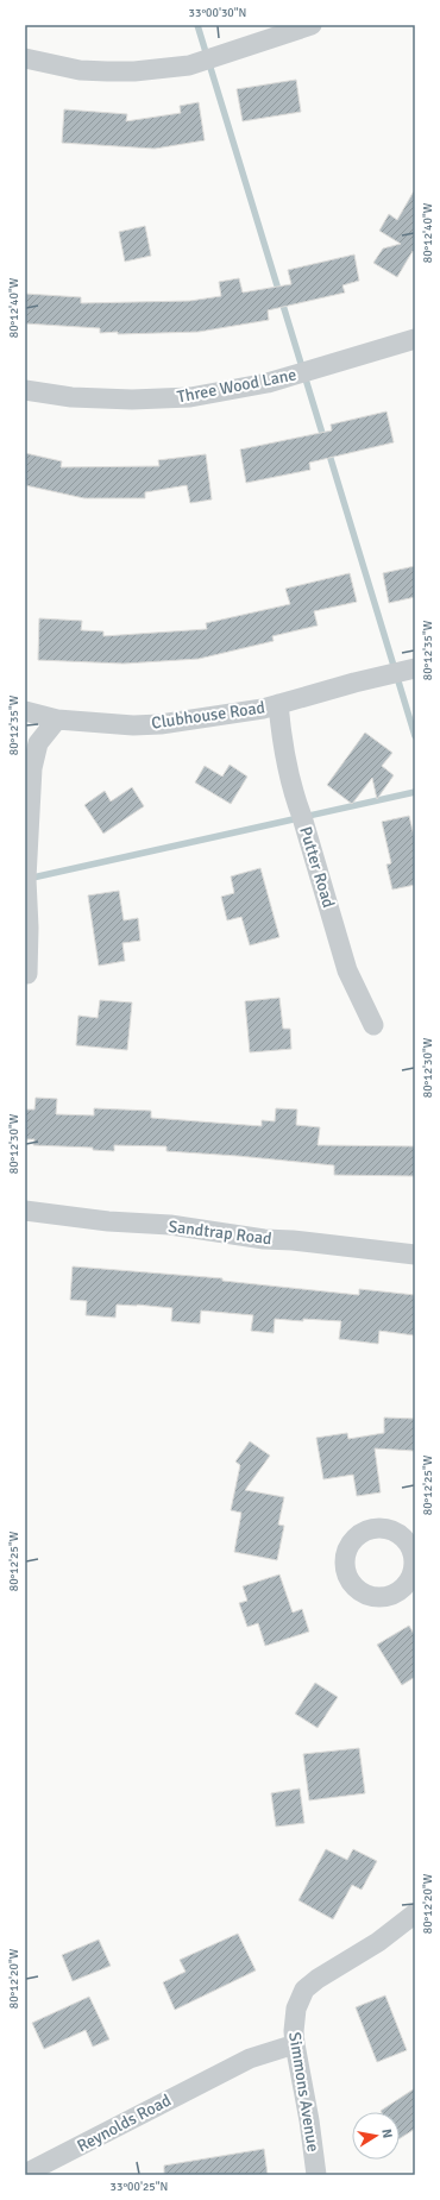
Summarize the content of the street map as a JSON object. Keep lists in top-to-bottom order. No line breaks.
{"streets":{"street":["Three Wood Lane","Clubhouse Road","Putter Road","Sandtrap Road","Simmons Avenue","Reynolds Road"]},"crossings":[["Clubhouse Road","Putter Road"],["Simmons Avenue","Reynolds Road"]],"north":"right","coordinates":["33°00'30\"N","80°12'40\"W","80°12'35\"W","80°12'30\"W","80°12'25\"W","80°12'20\"W","33°00'25\"N"]}
